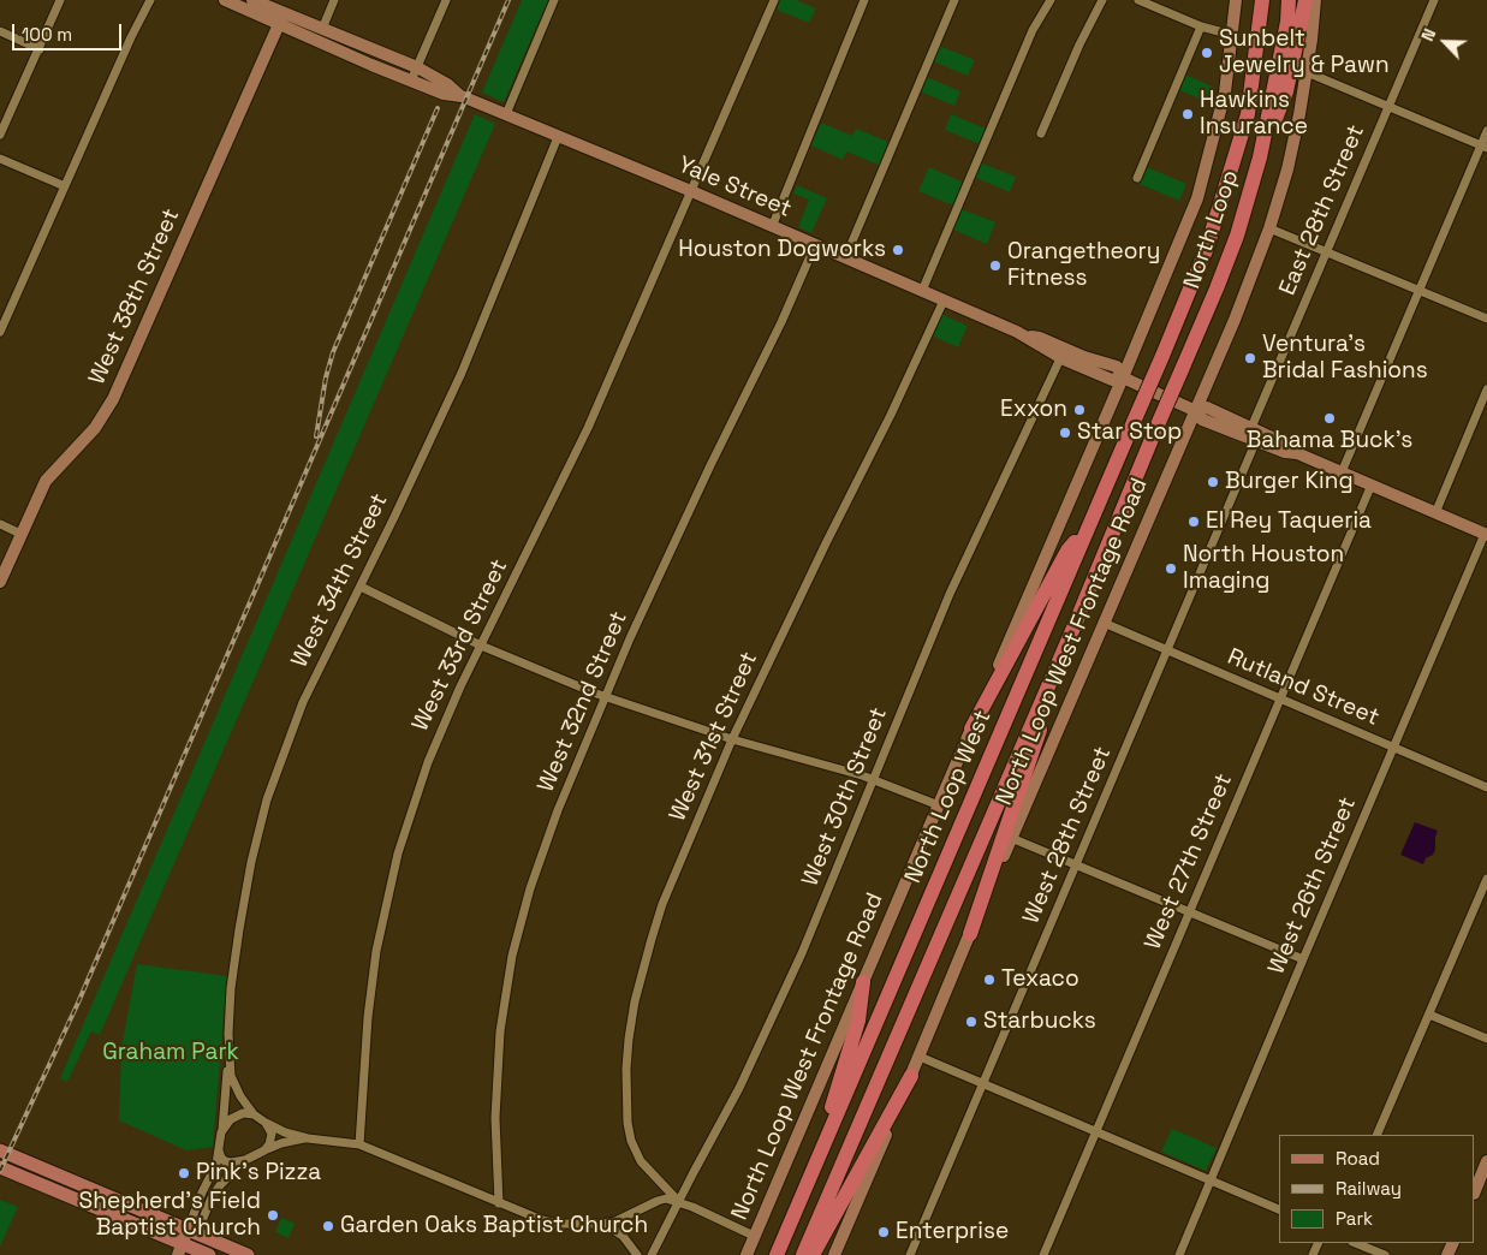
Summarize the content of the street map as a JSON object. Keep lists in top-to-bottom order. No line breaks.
{"streets":{"highway":["North Loop","North Loop West"],"main road":["Yale Street","West 38th Street","North Loop West Frontage Road"],"street":["East 28th Street","West 34th Street","West 33rd Street","Rutland Street","West 32nd Street","West 31st Street","West 30th Street","West 28th Street","West 27th Street","West 26th Street"]},"crossings":[["Yale Street","East 28th Street"],["Yale Street","West 38th Street"],["Yale Street","West 34th Street"],["Yale Street","North Loop West Frontage Road"],["Yale Street","West 33rd Street"],["Yale Street","West 32nd Street"],["Yale Street","West 31st Street"],["Yale Street","West 30th Street"],["Yale Street","West 28th Street"],["Yale Street","West 27th Street"],["Yale Street","West 26th Street"],["East 28th Street","West 28th Street"],["North Loop","North Loop West"],["North Loop West Frontage Road","Rutland Street"],["Rutland Street","West 28th Street"],["Rutland Street","West 27th Street"],["Rutland Street","West 26th Street"],["West 31st Street","West 30th Street"]],"parks":["Graham Park"],"places":["Sunbelt Jewelry & Pawn","Hawkins Insurance","Houston Dogworks","Orangetheory Fitness","Ventura's Bridal Fashions","Exxon","Bahama Buck's","Star Stop","Burger King","El Rey Taqueria","North Houston Imaging","Texaco","Starbucks","Pink's Pizza","Shepherd's Field Baptist Church","Garden Oaks Baptist Church","Enterprise"],"legend":["Road","Railway","Park"],"scale_bar":"100 m","north":"top left"}
